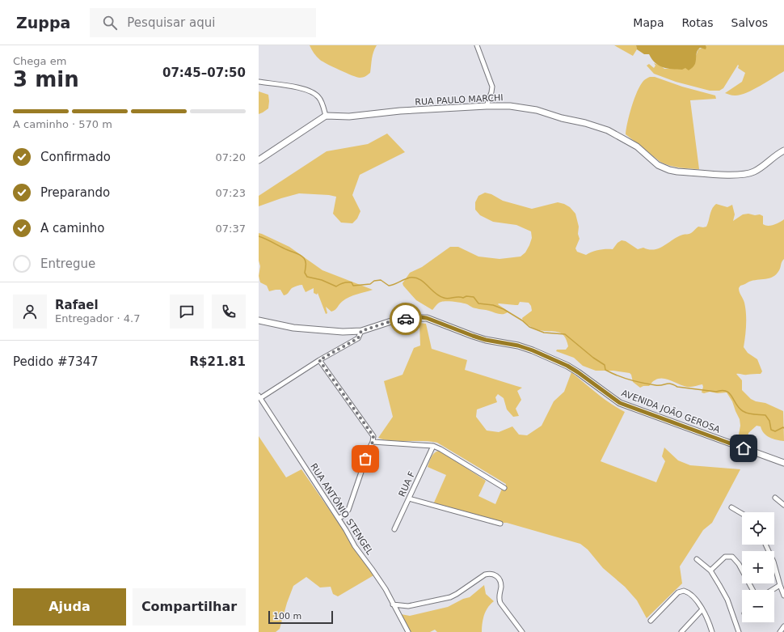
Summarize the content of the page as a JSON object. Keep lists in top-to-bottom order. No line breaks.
{"streets":{"street":["RUA PAULO MARCHI","AVENIDA JOÃO GEROSA","RUA F","RUA ANTÔNIO STENGEL"]},"scale_bar":"100 m","page":{"header":"Zuppa","search":"Pesquisar aqui","nav":["Mapa","Rotas","Salvos"],"heading":["3 min","Chega em","07:45–07:50"],"panel":["Rafael","Entregador · 4.7","Pedido #7347","R$21.81"],"bar":"A caminho · 570 m","list":[["Confirmado","07:20"],["Preparando","07:23"],["A caminho","07:37"],"Entregue"],"map_buttons":["+","−"],"buttons":["Ajuda","Compartilhar"],"scale":"100 m"}}
